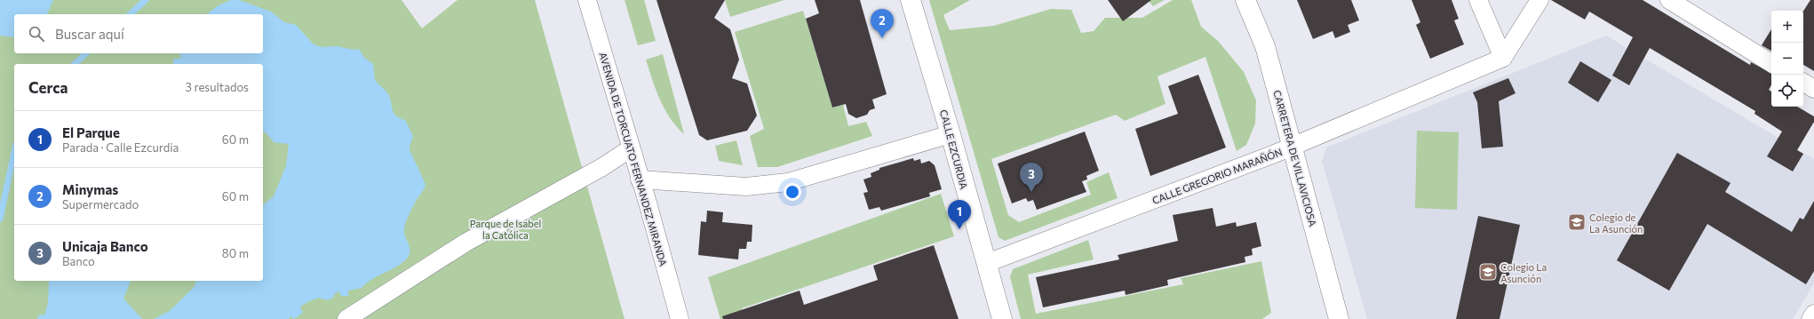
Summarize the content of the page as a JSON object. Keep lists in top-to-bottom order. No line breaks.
{"streets":{"main road":["CALLE EZCURDIA","CARRETERA DE VILLAVICIOSA"],"street":["AVENIDA DE TORCUATO FERNANDEZ MIRANDA","CALLE GREGORIO MARAÑÓN"]},"crossings":[["CALLE EZCURDIA","CALLE GREGORIO MARAÑÓN"],["CARRETERA DE VILLAVICIOSA","CALLE GREGORIO MARAÑÓN"]],"parks":["Parque de Isabel la Católica"],"places":{"school or university":["Colegio de La Asunción","Colegio La Asunción"]},"page":{"pins":["2","3","1"],"map_buttons":["+","−"],"search":"Buscar aquí","heading":["Cerca","3 resultados"],"list":[{"mark":"1","name":"El Parque","note":"Parada · Calle Ezcurdia","value":"60 m"},{"mark":"2","name":"Minymas","note":"Supermercado","value":"60 m"},{"mark":"3","name":"Unicaja Banco","note":"Banco","value":"80 m"}]}}
